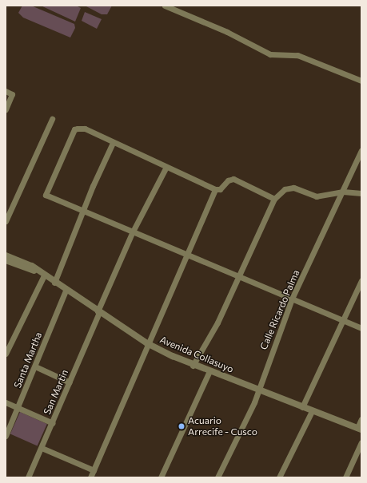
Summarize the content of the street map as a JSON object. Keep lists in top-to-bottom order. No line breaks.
{"streets":{"street":["Calle Ricardo Palma","Avenida Collasuyo","Santa Martha","San Martin"]},"crossings":[["Calle Ricardo Palma","Avenida Collasuyo"],["Avenida Collasuyo","Santa Martha"],["Avenida Collasuyo","San Martin"]],"places":["Acuario Arrecife - Cusco"]}
